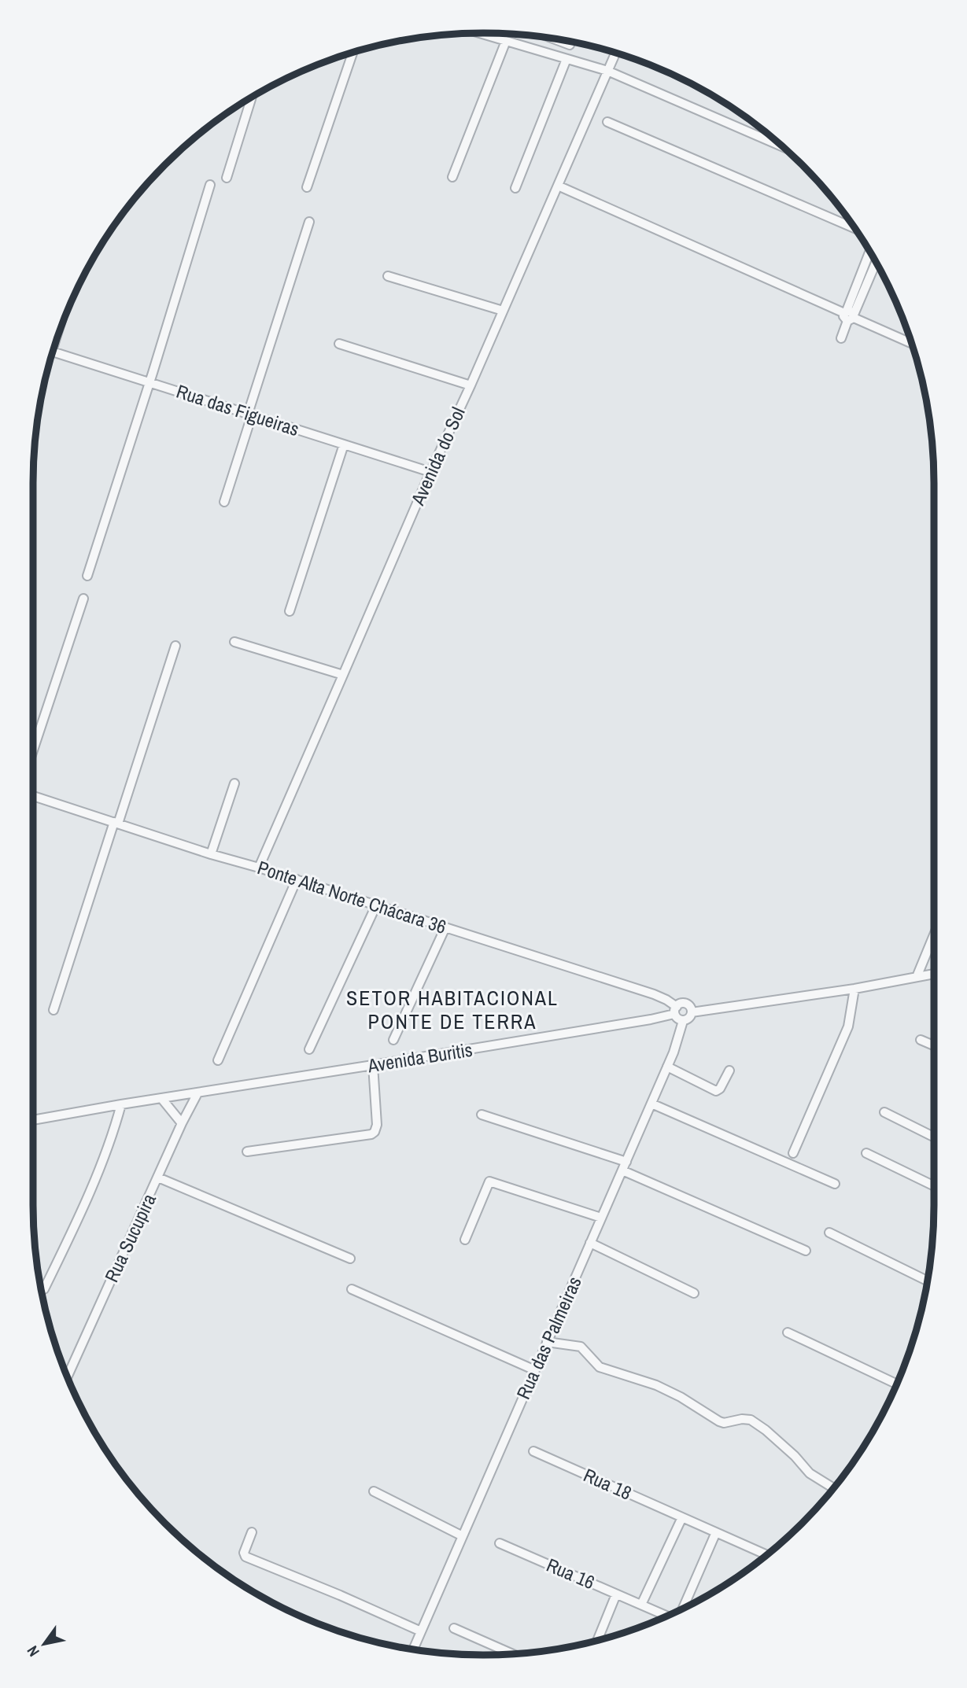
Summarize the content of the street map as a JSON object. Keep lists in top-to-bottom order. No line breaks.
{"streets":{"street":["Rua das Figueiras","Avenida do Sol","Ponte Alta Norte Chácara 36","Avenida Buritis","Rua Sucupira","Rua das Palmeiras","Rua 18","Rua 16"]},"crossings":[["Rua das Figueiras","Avenida do Sol"],["Avenida do Sol","Ponte Alta Norte Chácara 36"],["Ponte Alta Norte Chácara 36","Avenida Buritis"],["Ponte Alta Norte Chácara 36","Rua das Palmeiras"],["Avenida Buritis","Rua Sucupira"],["Avenida Buritis","Rua das Palmeiras"]],"districts":["SETOR HABITACIONAL PONTE DE TERRA"],"north":"bottom left"}
